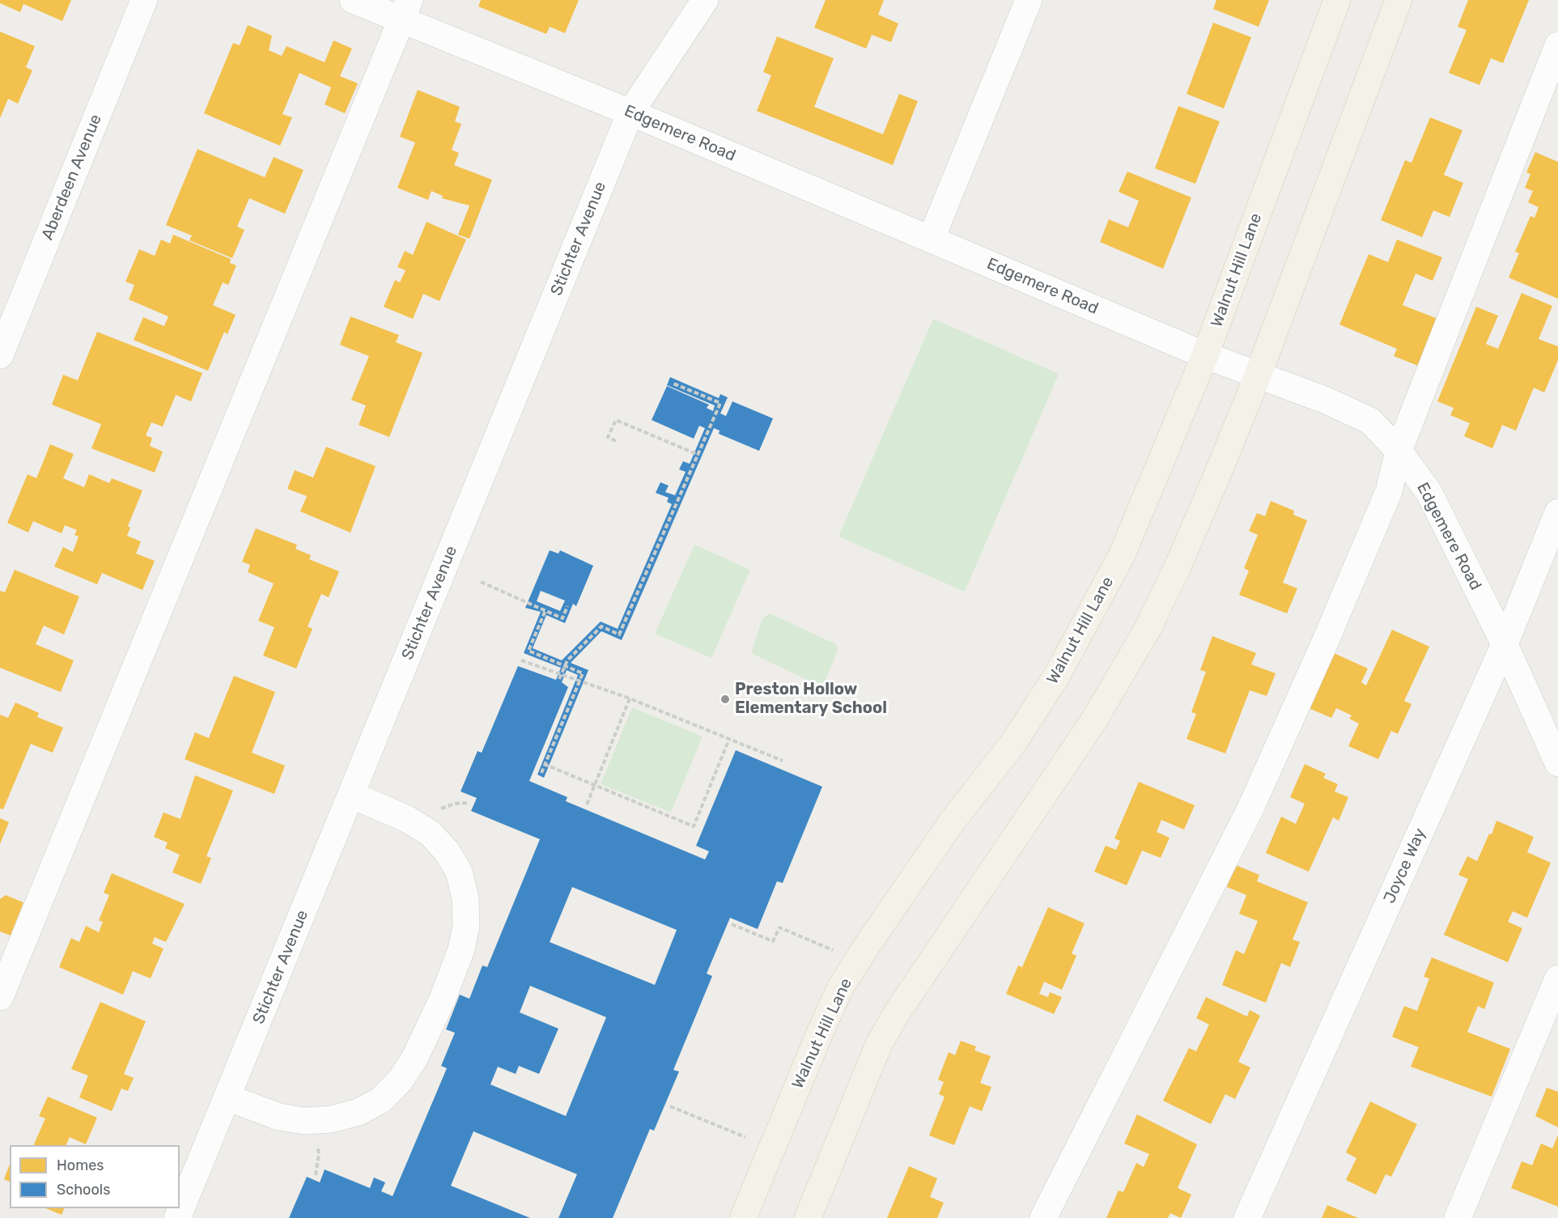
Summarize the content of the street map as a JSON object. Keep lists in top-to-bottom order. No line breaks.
{"streets":{"main road":["Walnut Hill Lane"],"street":["Edgemere Road","Aberdeen Avenue","Stichter Avenue","Joyce Way"]},"crossings":[["Edgemere Road","Stichter Avenue"],["Edgemere Road","Walnut Hill Lane"],["Edgemere Road","Joyce Way"]],"places":["Preston Hollow Elementary School"],"legend":["Homes","Schools"]}
